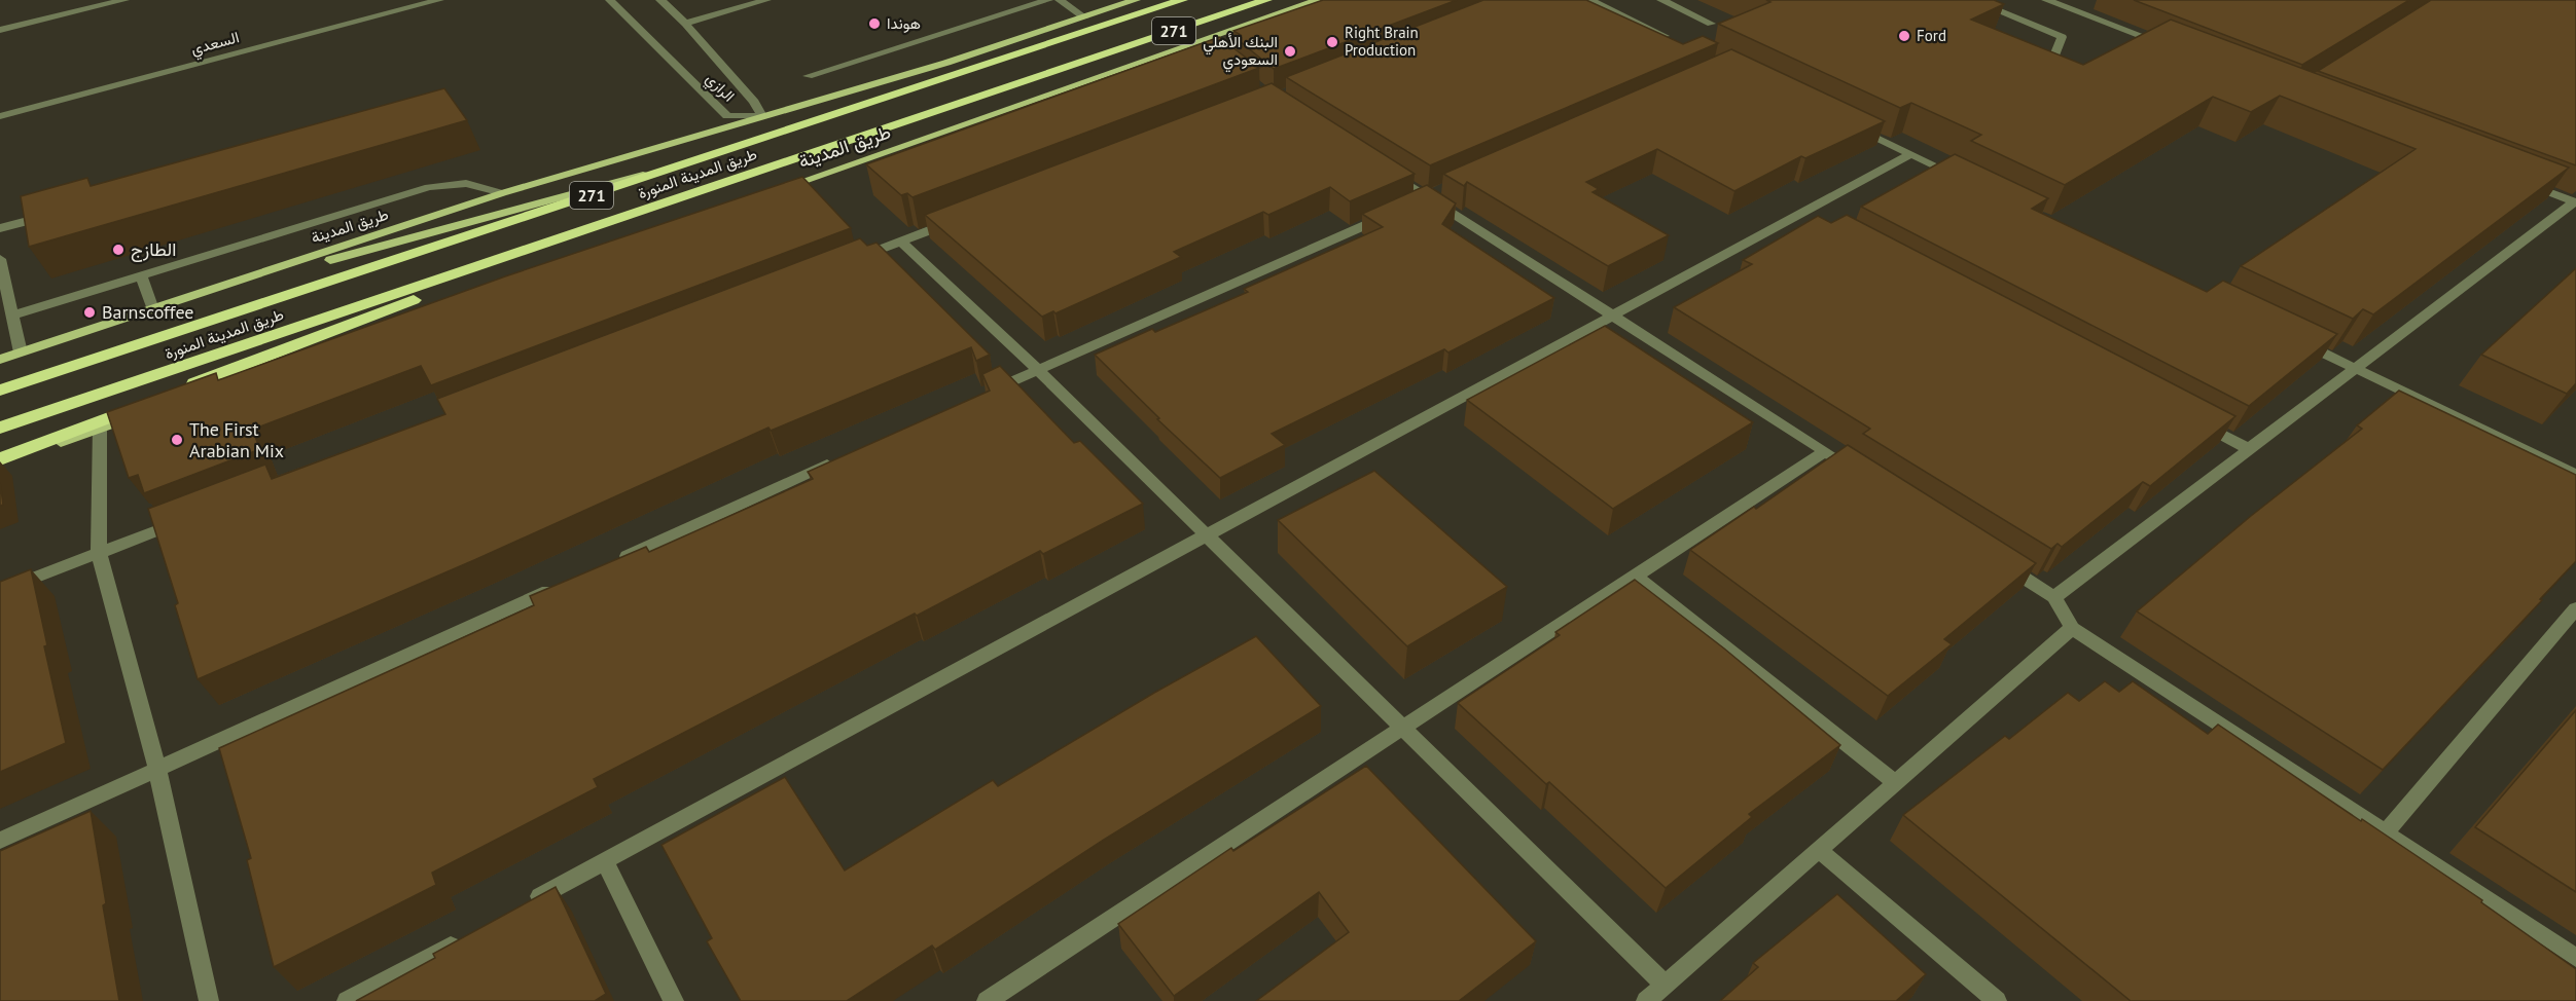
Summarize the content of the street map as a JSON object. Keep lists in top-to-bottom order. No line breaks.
{"streets":{"highway":["271","طريق المدينة المنورة"],"main road":["طريق المدينة"],"street":["السعدي","الرازي"]},"crossings":[["الرازي","طريق المدينة"]],"places":["هوندا","Ford","Right Brain Production","البنك الأهلي السعودي","الطازج","Barnscoffee","The First Arabian Mix"]}
